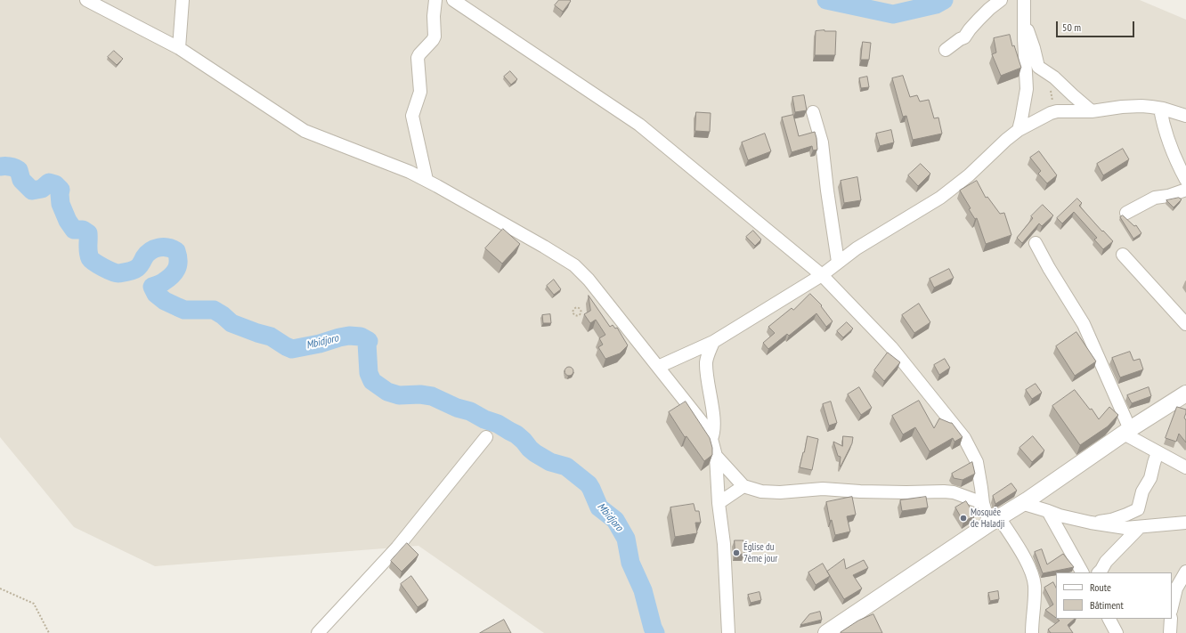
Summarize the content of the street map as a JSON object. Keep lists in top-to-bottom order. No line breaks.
{"water":["Mbidjoro"],"places":["Mosquée de Haladji","Église du 7ème jour"],"legend":["Route","Bâtiment"],"scale_bar":"50 m"}
